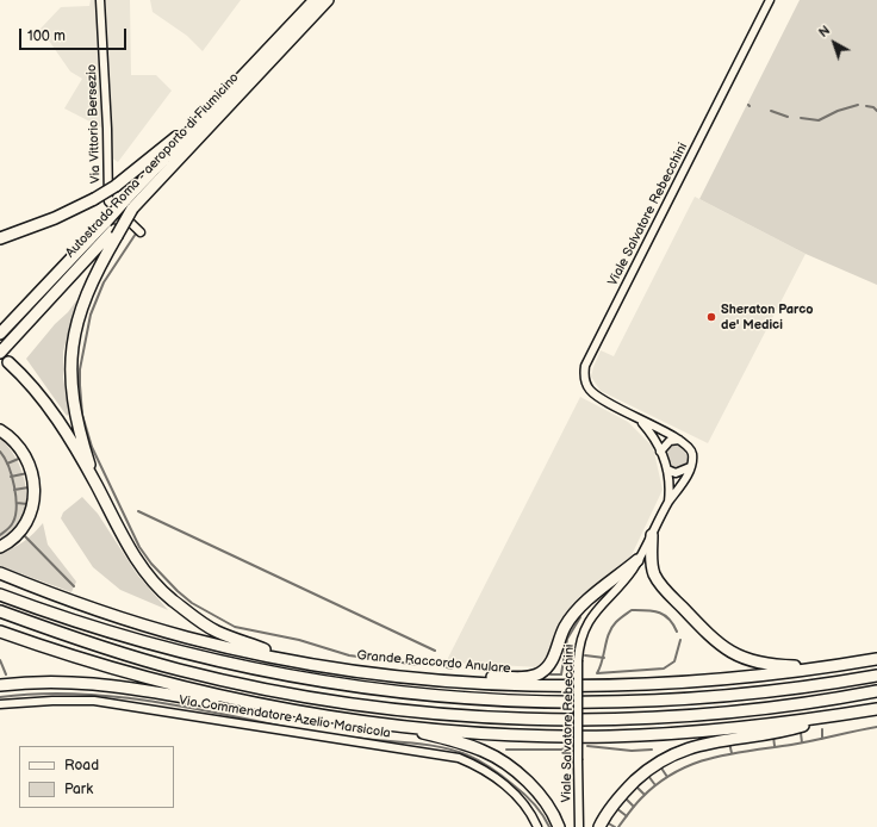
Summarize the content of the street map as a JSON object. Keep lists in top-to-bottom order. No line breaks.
{"streets":{"highway":["Autostrada Roma - aeroporto di Fiumicino","Grande Raccordo Anulare"],"street":["Via Vittorio Bersezio","Viale Salvatore Rebecchini","Via Commendatore Azelio Marsicola"]},"places":["Sheraton Parco de' Medici"],"legend":["Road","Park"],"scale_bar":"100 m","north":"top left"}
